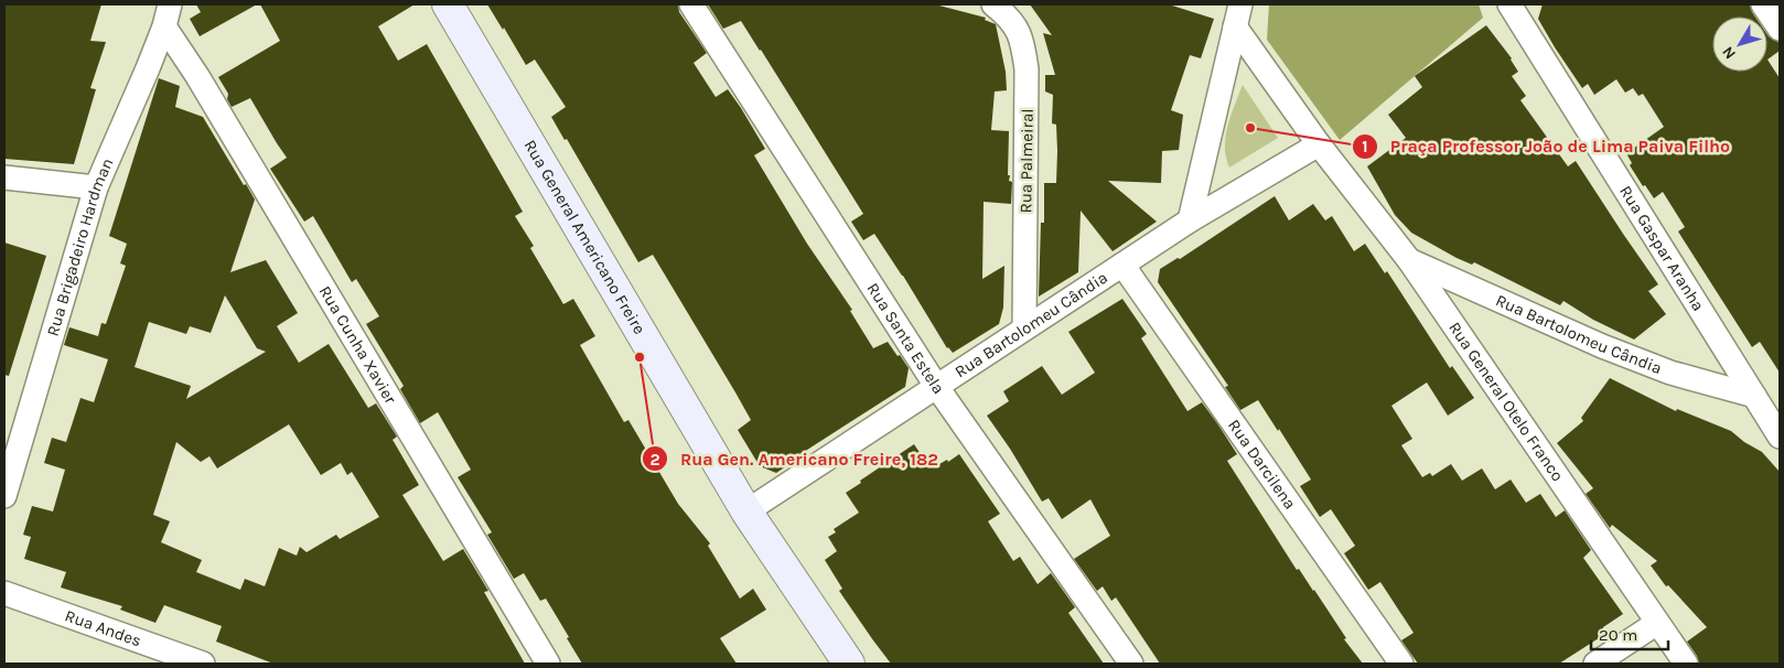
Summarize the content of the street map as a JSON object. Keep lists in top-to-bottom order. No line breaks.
{"streets":{"main road":["Rua General Americano Freire"],"street":["Rua Palmeiral","Rua Brigadeiro Hardman","Rua Gaspar Aranha","Rua Bartolomeu Cândia","Rua Santa Estela","Rua Cunha Xavier","Rua General Otelo Franco","Rua Darcilena","Rua Andes"]},"crossings":[["Rua Palmeiral","Rua Bartolomeu Cândia"],["Rua General Americano Freire","Rua Bartolomeu Cândia"],["Rua Brigadeiro Hardman","Rua Cunha Xavier"],["Rua Gaspar Aranha","Rua Bartolomeu Cândia"],["Rua Bartolomeu Cândia","Rua Santa Estela"],["Rua Bartolomeu Cândia","Rua General Otelo Franco"],["Rua Bartolomeu Cândia","Rua Darcilena"]],"places":["Praça Professor João de Lima Paiva Filho","Rua Gen. Americano Freire, 182"],"scale_bar":"20 m","north":"bottom left"}
